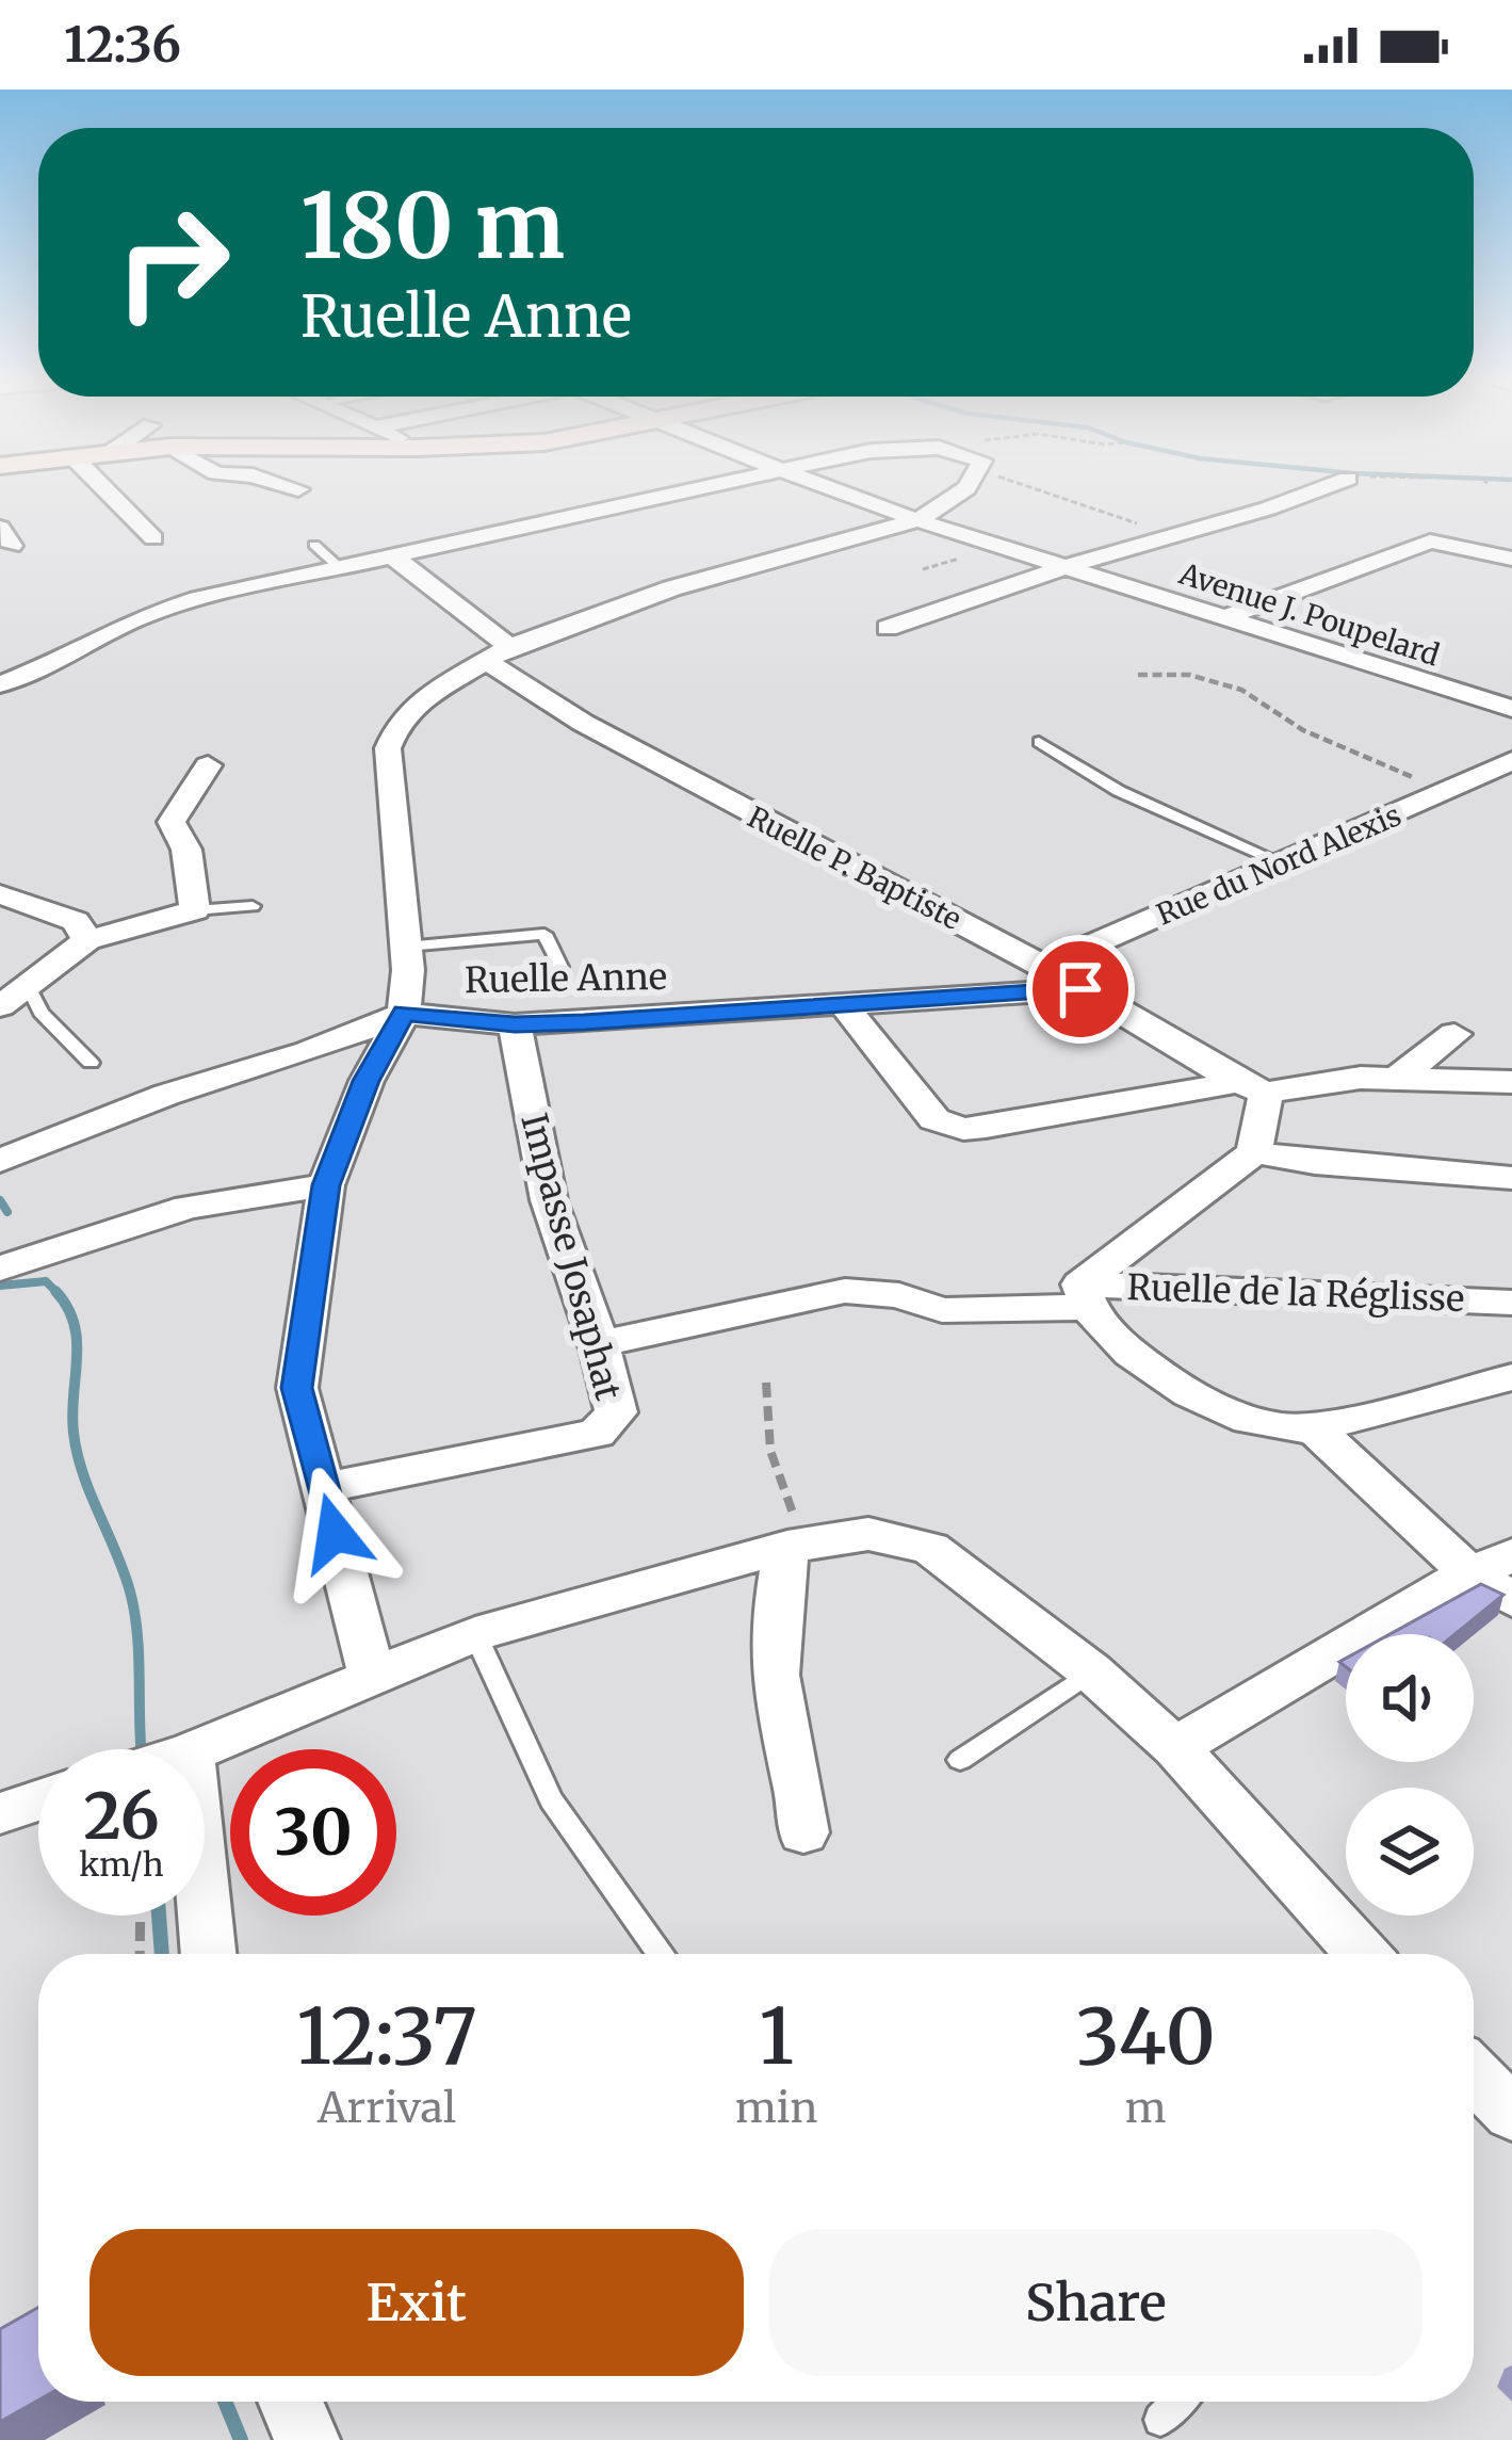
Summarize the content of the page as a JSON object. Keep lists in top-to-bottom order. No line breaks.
{"streets":{"street":["Avenue J. Poupelard","Rue du Nord Alexis","Ruelle P. Baptiste","Ruelle Anne","Impasse Josaphat","Ruelle de la Réglisse"]},"crossings":[["Rue du Nord Alexis","Ruelle P. Baptiste"],["Ruelle P. Baptiste","Ruelle Anne"],["Ruelle Anne","Impasse Josaphat"],["Impasse Josaphat","Ruelle de la Réglisse"]],"page":{"status":"12:36","turn":["180 m","Ruelle Anne"],"speed":"26 km/h","limit":"30","eta":["12:37","Arrival","1","min","340","m"],"buttons":["Exit","Share"]}}
